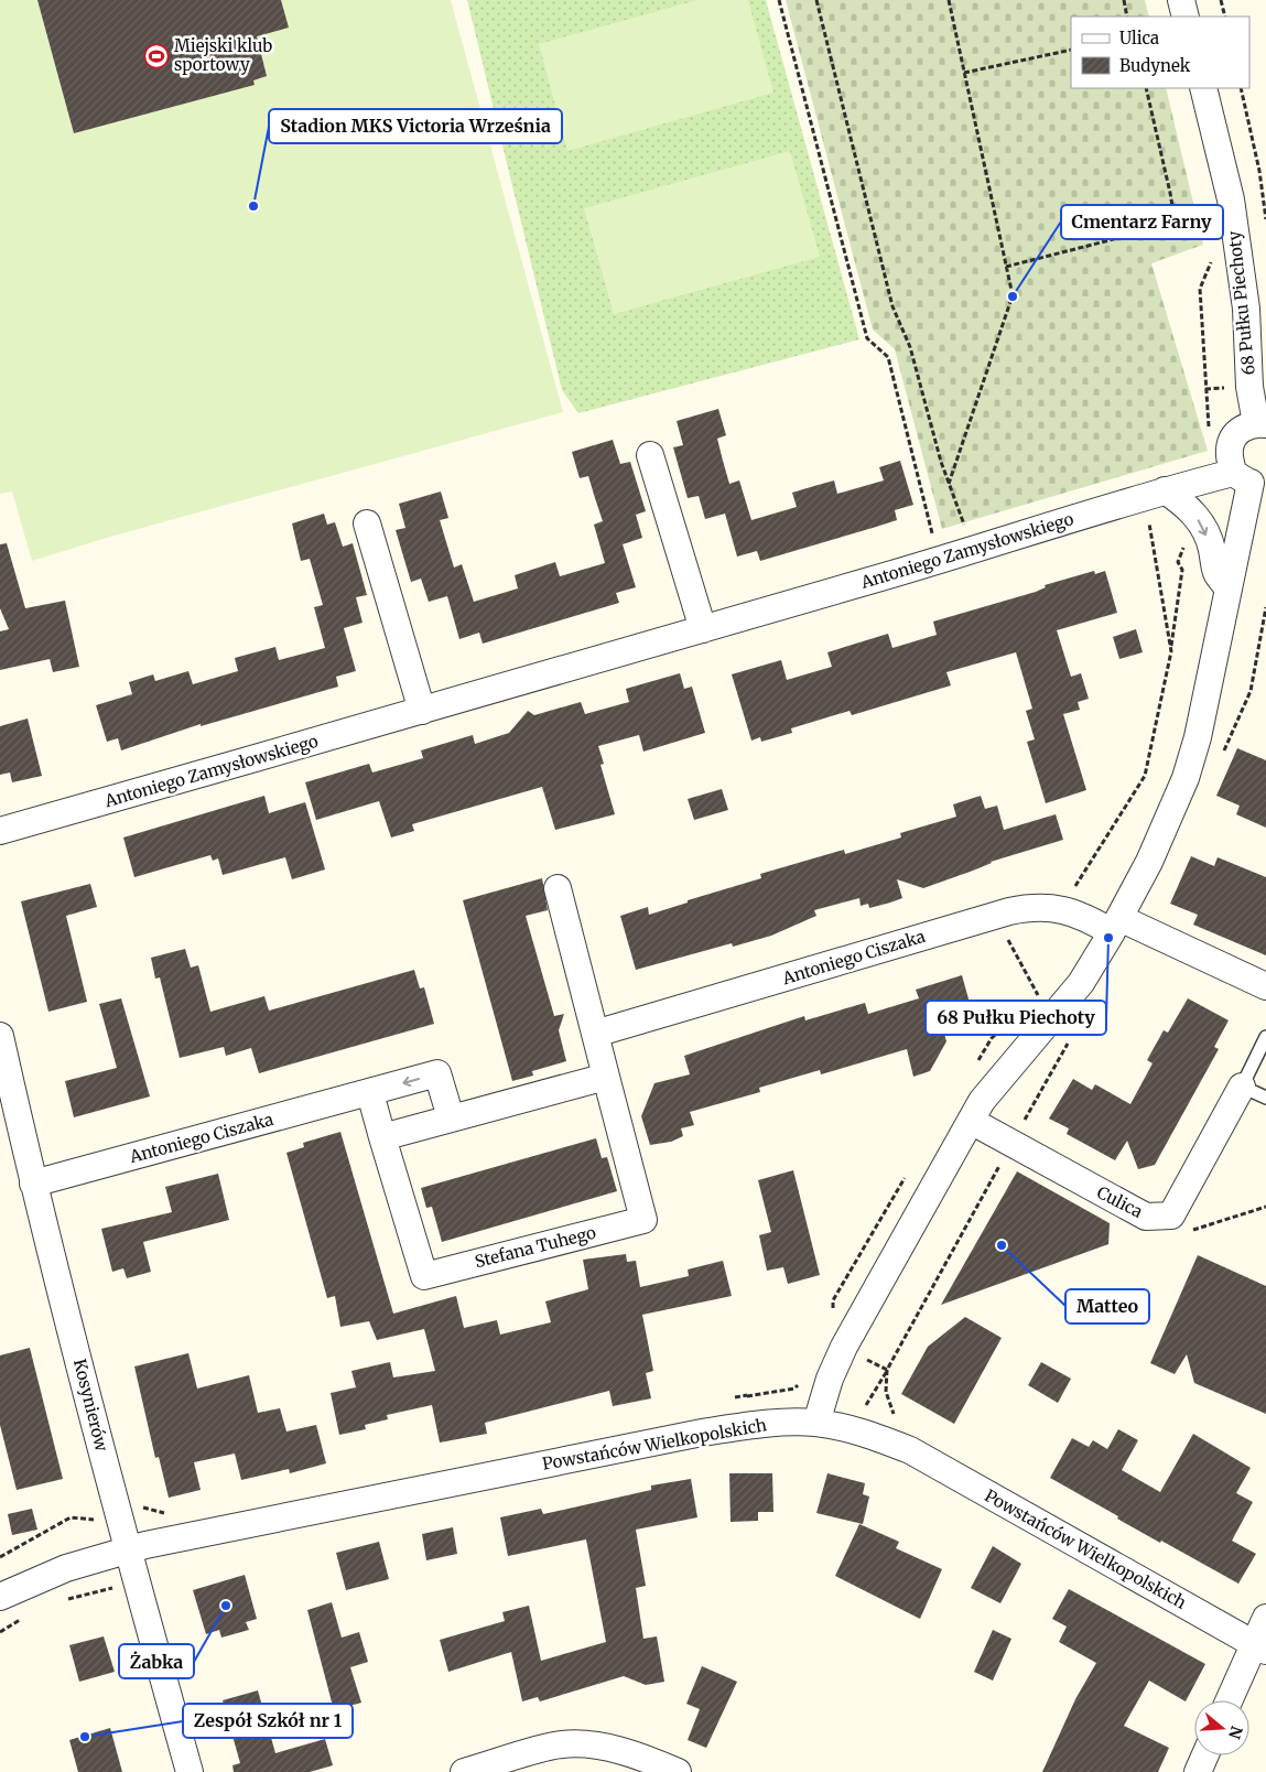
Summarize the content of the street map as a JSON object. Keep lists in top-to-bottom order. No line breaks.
{"streets":{"street":["68 Pułku Piechoty","Antoniego Zamysłowskiego","Antoniego Ciszaka","Culica","Stefana Tuhego","Kosynierów","Powstańców Wielkopolskich"]},"crossings":[["68 Pułku Piechoty","Antoniego Zamysłowskiego"],["68 Pułku Piechoty","Antoniego Ciszaka"],["68 Pułku Piechoty","Culica"],["68 Pułku Piechoty","Powstańców Wielkopolskich"],["Antoniego Ciszaka","Kosynierów"],["Kosynierów","Powstańców Wielkopolskich"]],"places":{"sports":["Miejski klub sportowy"],"other":["Stadion MKS Victoria Września","Cmentarz Farny","68 Pułku Piechoty","Matteo","Żabka","Zespół Szkół nr 1"]},"legend":["Ulica","Budynek"],"north":"right"}
